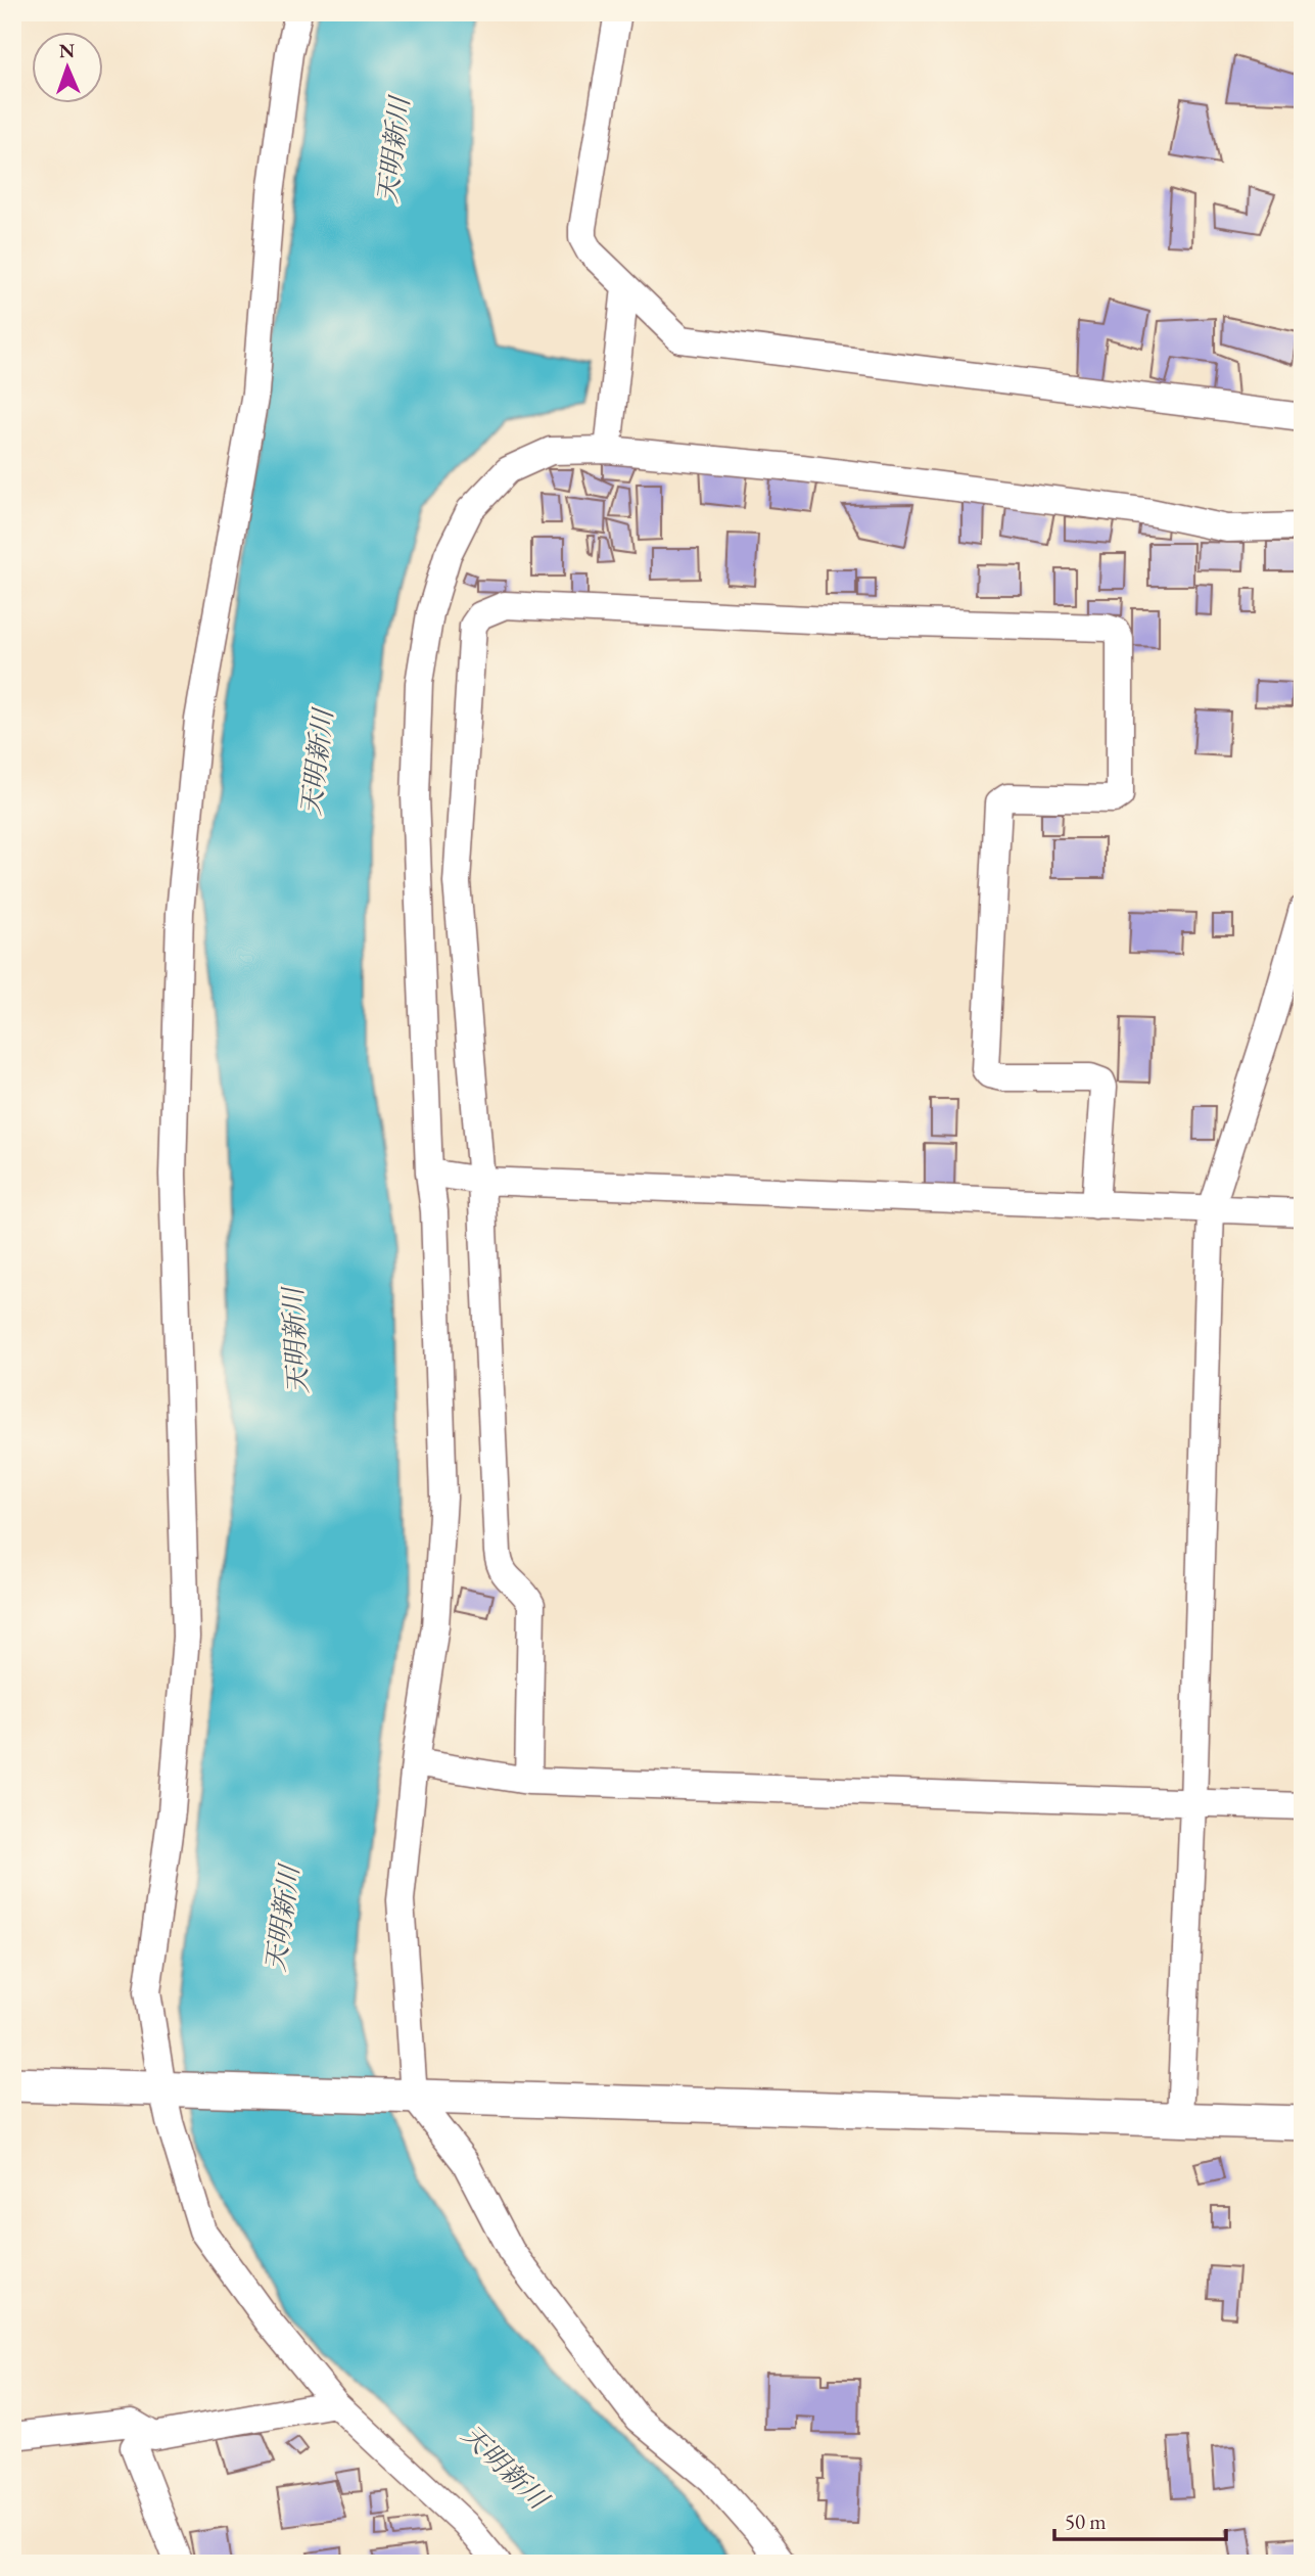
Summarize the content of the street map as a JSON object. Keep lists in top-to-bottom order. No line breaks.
{"water":["天明新川"],"scale_bar":"50 m","north":"top"}
